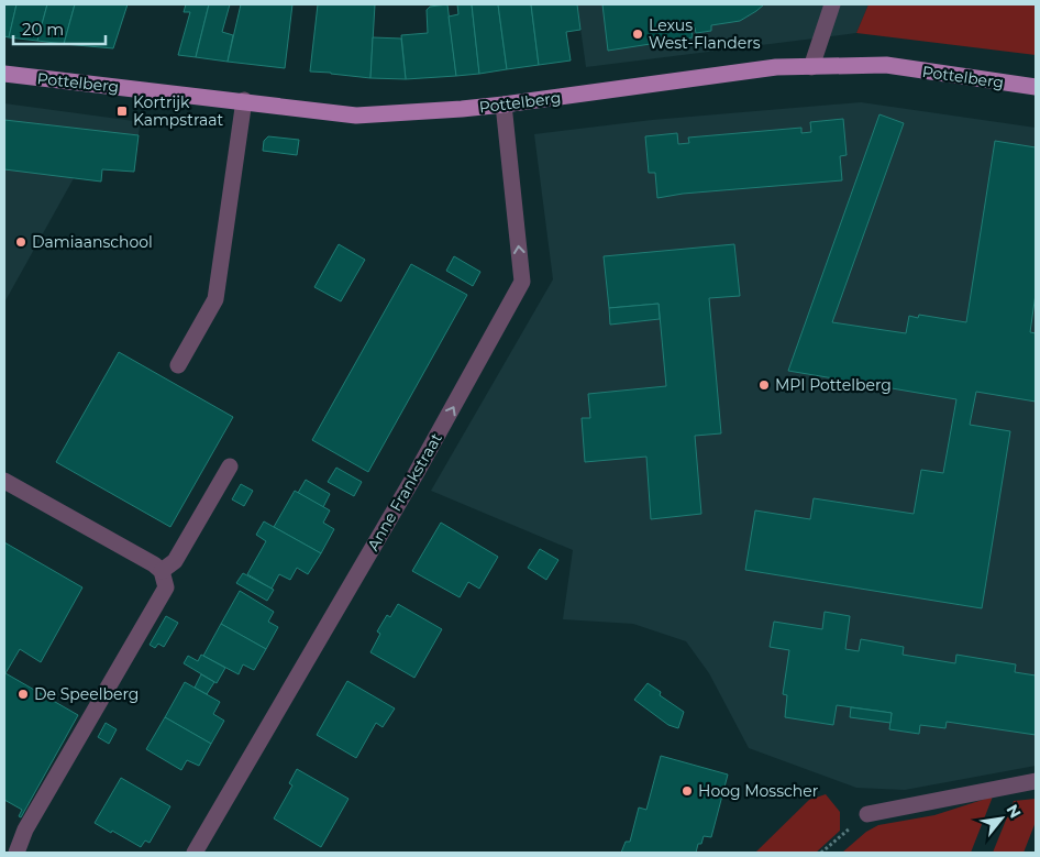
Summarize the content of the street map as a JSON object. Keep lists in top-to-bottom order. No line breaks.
{"streets":{"main road":["Pottelberg"],"street":["Anne Frankstraat"]},"crossings":[["Pottelberg","Anne Frankstraat"]],"one_way":["Anne Frankstraat"],"places":{"other":["Lexus West-Flanders","Damiaanschool","MPI Pottelberg","De Speelberg","Hoog Mosscher"],"transit":["Kortrijk Kampstraat"]},"scale_bar":"20 m","north":"top right"}
